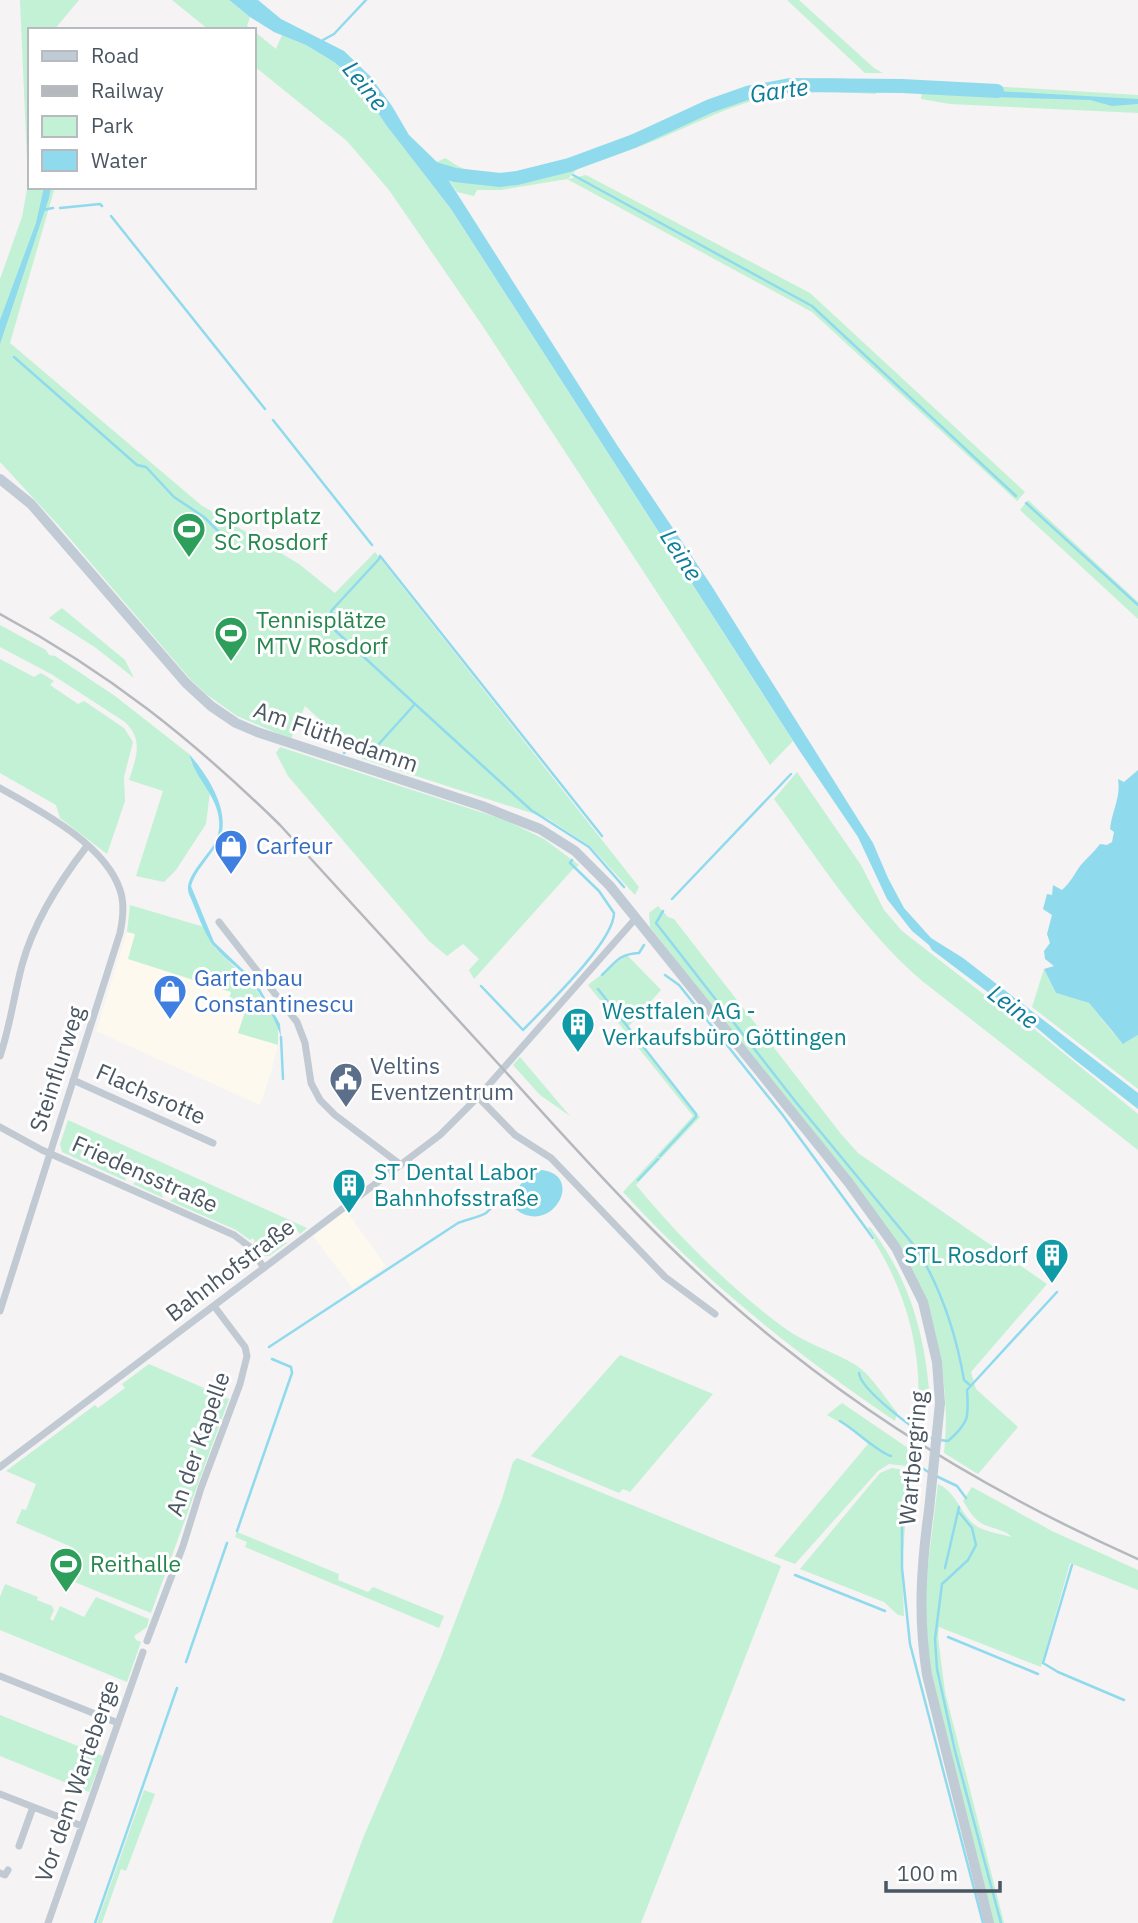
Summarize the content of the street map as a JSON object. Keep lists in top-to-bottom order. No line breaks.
{"streets":{"main road":["Am Flüthedamm","Wartbergring"],"street":["Steinflurweg","Flachsrotte","Friedensstraße","Bahnhofstraße","An der Kapelle","Vor dem Warteberge"]},"crossings":[["Am Flüthedamm","Bahnhofstraße"],["Am Flüthedamm","Wartbergring"],["Steinflurweg","Flachsrotte"],["Steinflurweg","Friedensstraße"],["Friedensstraße","Bahnhofstraße"],["Bahnhofstraße","An der Kapelle"],["Bahnhofstraße","Wartbergring"]],"water":["Leine","Garte"],"places":{"sports":["Sportplatz SC Rosdorf","Tennisplätze MTV Rosdorf","Reithalle"],"shop":["Carfeur","Gartenbau Constantinescu"],"building":["Westfalen AG - Verkaufsbüro Göttingen","ST Dental Labor Bahnhofsstraße","STL Rosdorf"],"public building":["Veltins Eventzentrum"]},"legend":["Road","Railway","Park","Water"],"scale_bar":"100 m"}
